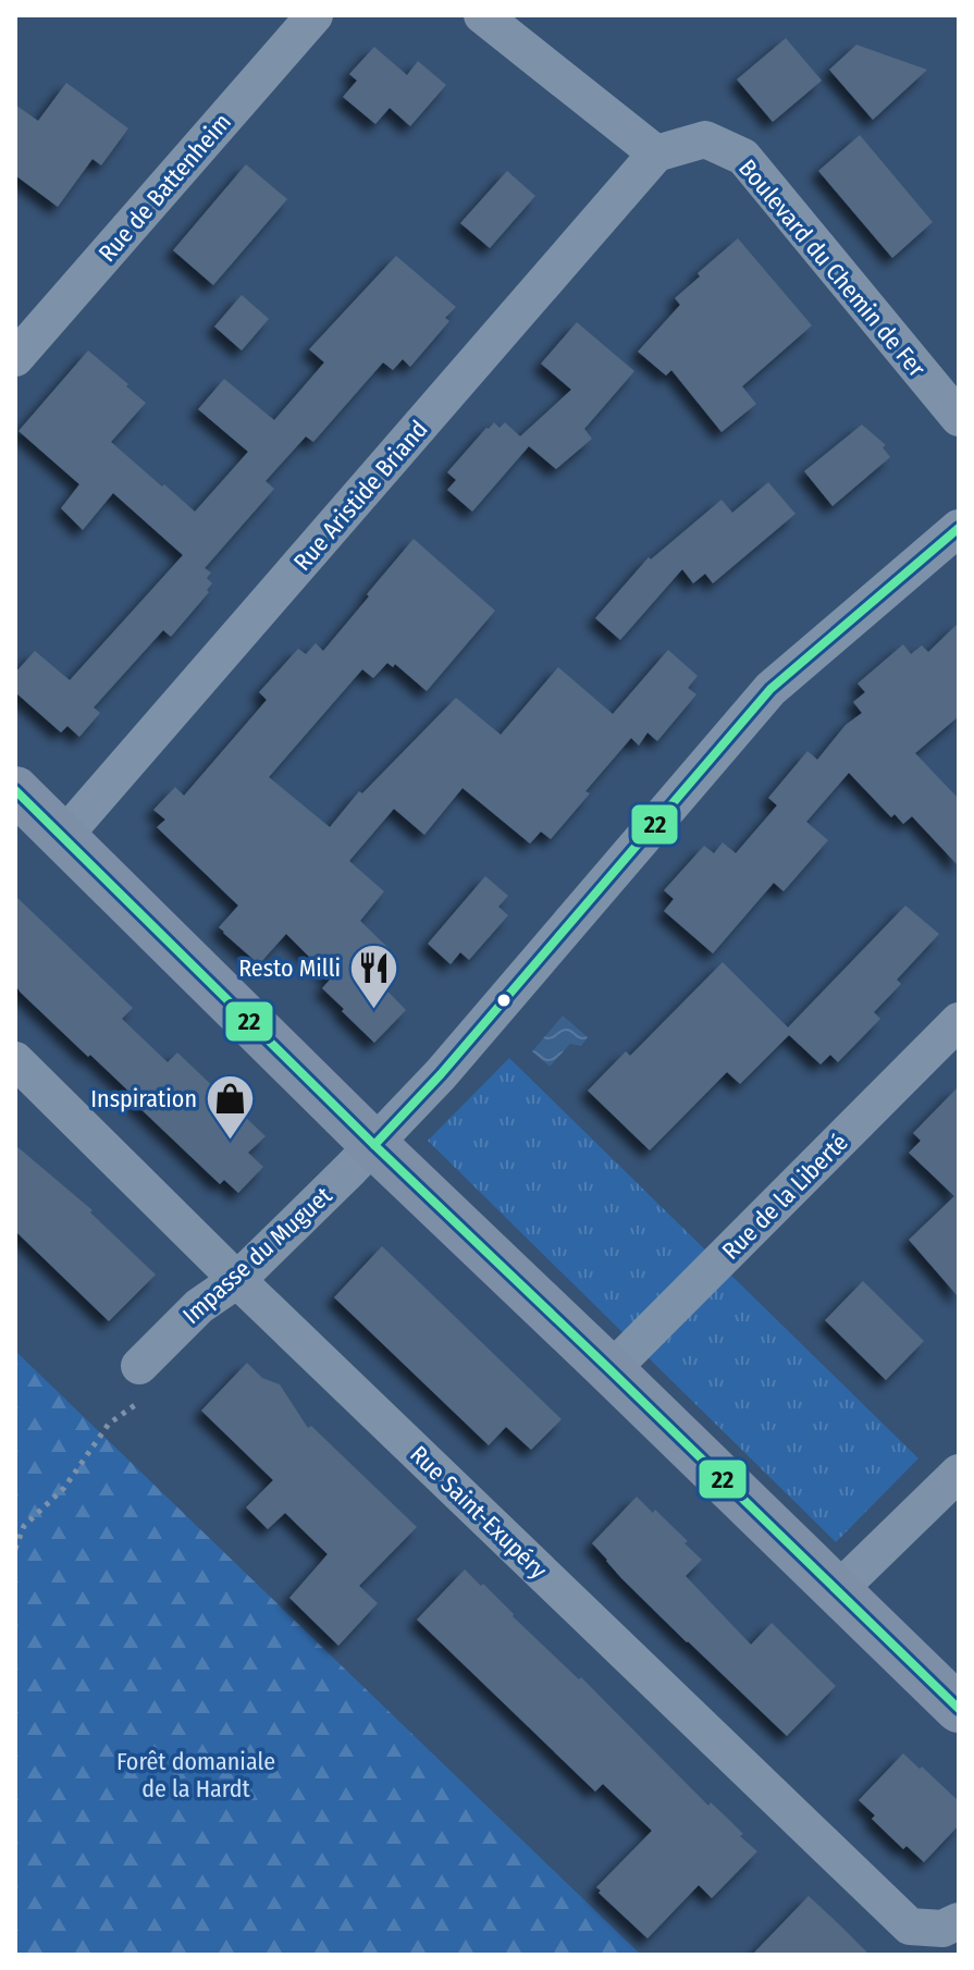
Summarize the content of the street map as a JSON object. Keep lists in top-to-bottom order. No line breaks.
{"streets":{"street":["Rue de Battenheim","Boulevard du Chemin de Fer","Rue Aristide Briand","Rue de la Liberté","Impasse du Muguet","Rue Saint-Exupéry"]},"crossings":[["Boulevard du Chemin de Fer","Rue Aristide Briand"],["Impasse du Muguet","Rue Saint-Exupéry"]],"parks":["Forêt domaniale de la Hardt"],"places":{"restaurant":["Resto Milli"],"shop":["Inspiration"]},"lines":["transit line 22"]}
